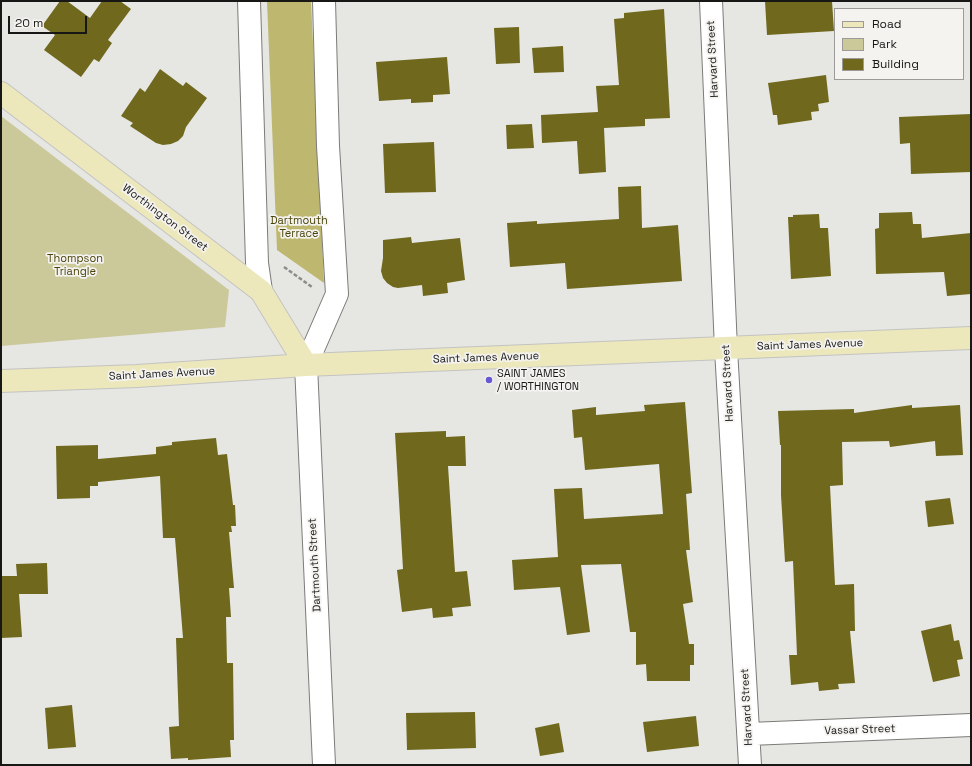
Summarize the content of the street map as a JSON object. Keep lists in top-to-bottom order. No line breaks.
{"streets":{"main road":["Worthington Street","Saint James Avenue"],"street":["Harvard Street","Dartmouth Street","Vassar Street"]},"crossings":[["Harvard Street","Saint James Avenue"],["Harvard Street","Vassar Street"],["Worthington Street","Saint James Avenue"],["Worthington Street","Dartmouth Street"],["Saint James Avenue","Dartmouth Street"]],"parks":["Dartmouth Terrace","Thompson Triangle"],"places":["SAINT JAMES / WORTHINGTON"],"legend":["Road","Park","Building"],"scale_bar":"20 m"}
